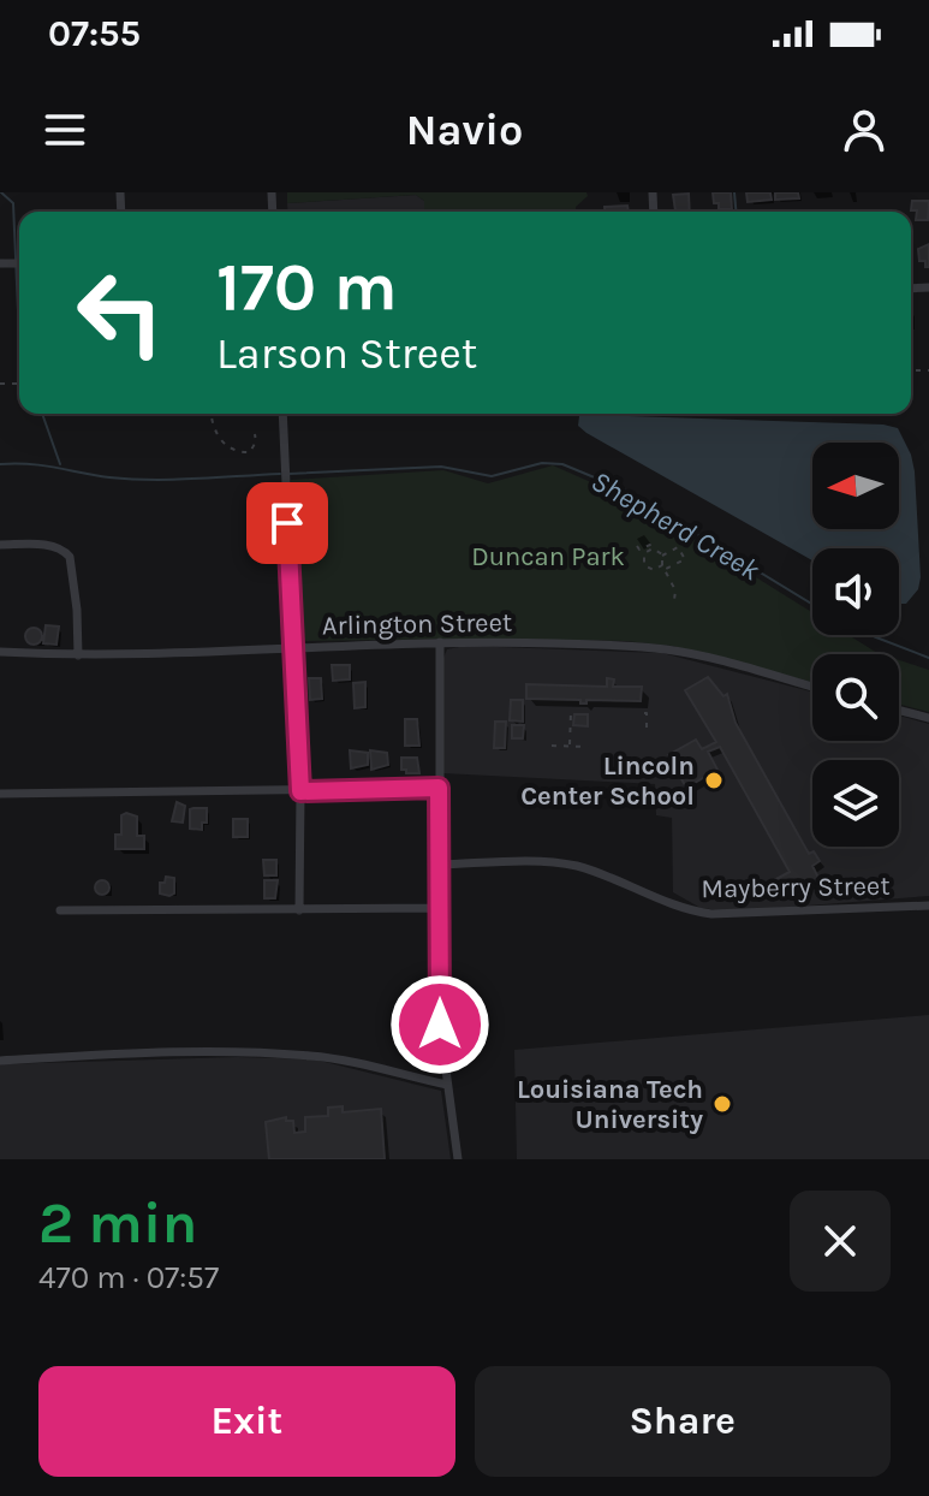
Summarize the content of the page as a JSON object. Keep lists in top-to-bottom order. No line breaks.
{"streets":{"street":["Arlington Street","Mayberry Street"]},"water":["Shepherd Creek"],"parks":["Duncan Park"],"places":["Lincoln Center School","Louisiana Tech University"],"north":"left","page":{"status":"07:55","header":"Navio","turn":["170 m","Larson Street"],"heading":["2 min","470 m · 07:57"],"buttons":["Exit","Share"]}}
